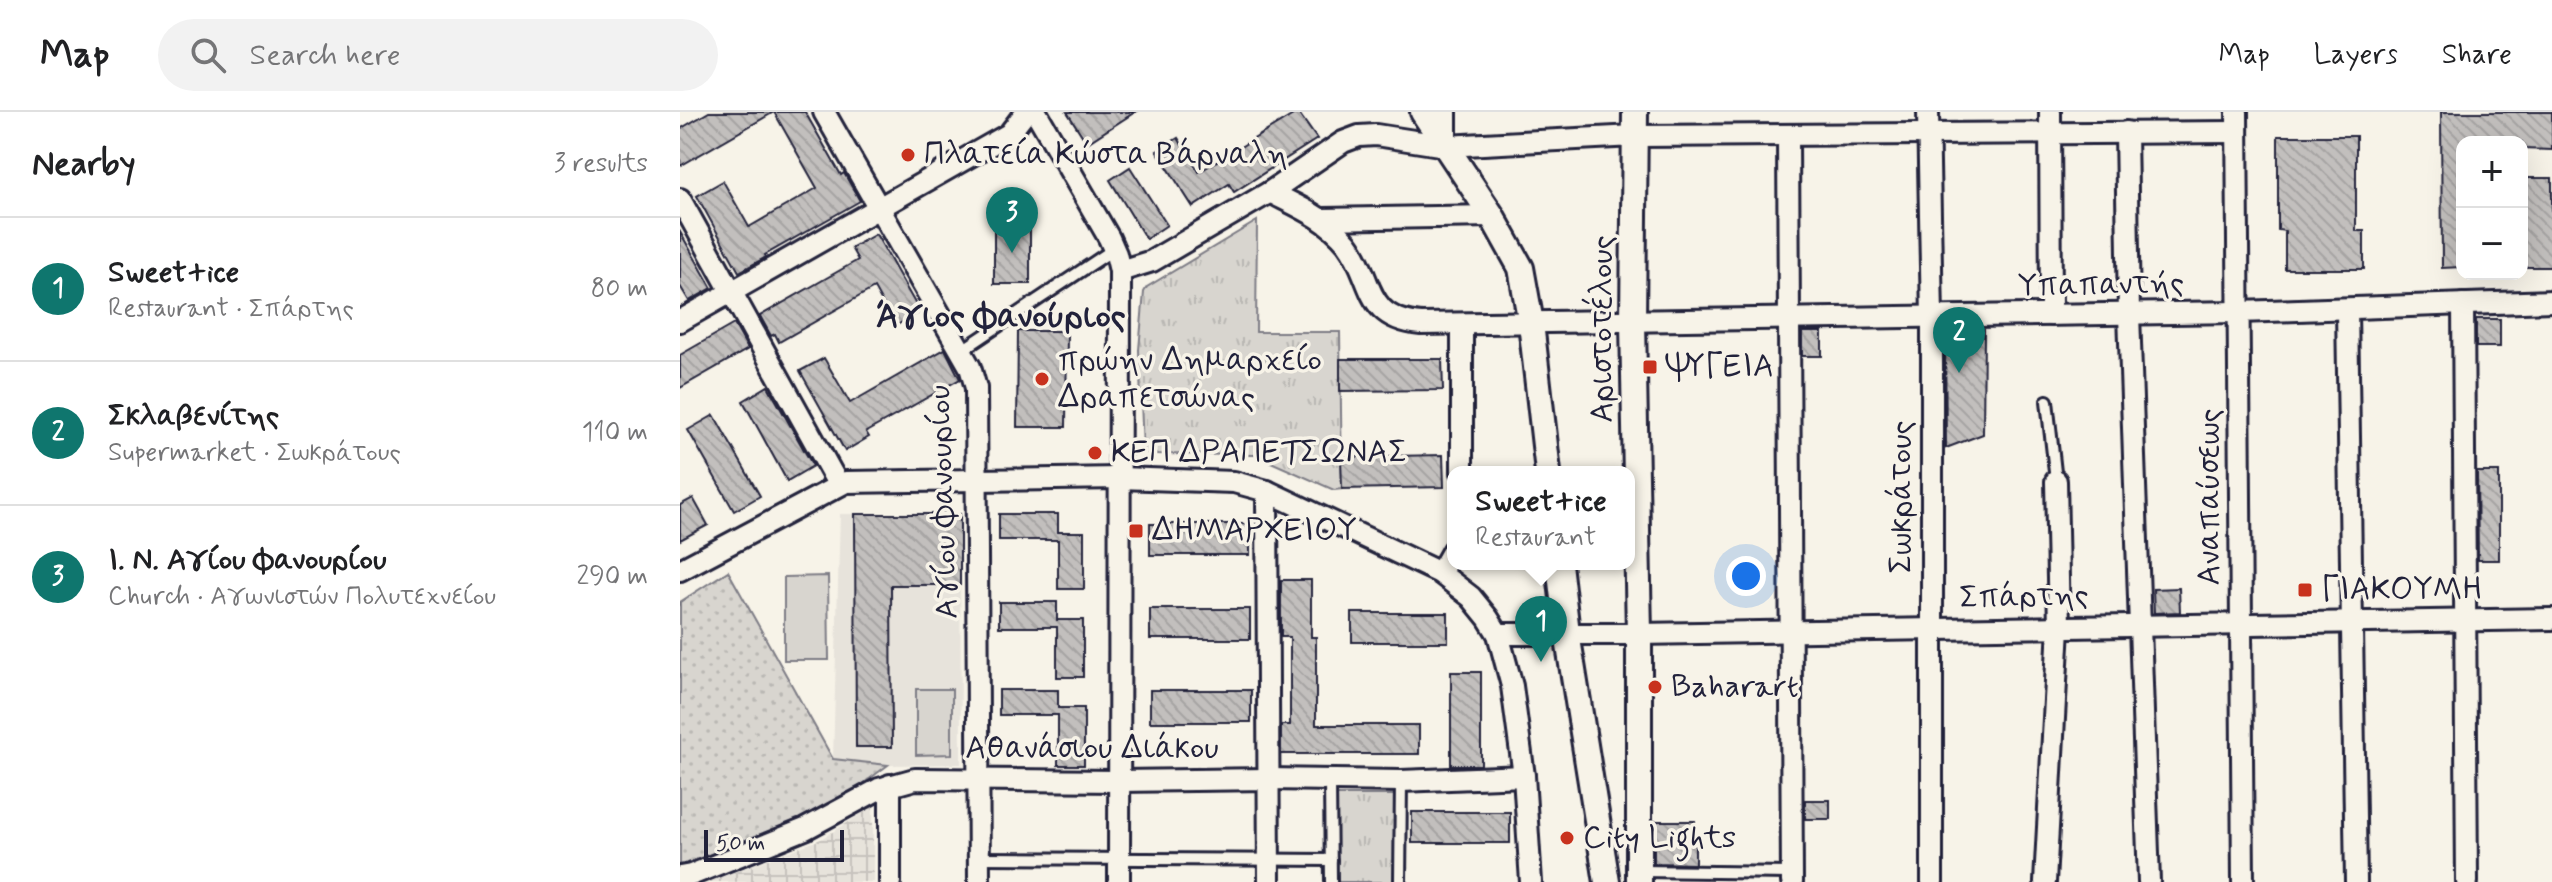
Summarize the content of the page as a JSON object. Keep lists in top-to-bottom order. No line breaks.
{"streets":{"street":["Υπαπαντής","Αριστοτέλους","Σωκράτους","Αναπαύσεως","Αγίου Φανουρίου","Σπάρτης","Αθανάσιου Διάκου"]},"crossings":[["Υπαπαντής","Αριστοτέλους"],["Υπαπαντής","Σωκράτους"],["Υπαπαντής","Αναπαύσεως"],["Αριστοτέλους","Σπάρτης"],["Σωκράτους","Σπάρτης"],["Αναπαύσεως","Σπάρτης"],["Αγίου Φανουρίου","Αθανάσιου Διάκου"]],"districts":["Άγιος Φανούριος"],"places":{"other":["Πλατεία Κώστα Βάρναλη","πρώην Δημαρχείο Δραπετσώνας","ΚΕΠ ΔΡΑΠΕΤΣΩΝΑΣ","Baharart","City Lights"],"transit":["ΨΥΓΕΙΑ","ΔΗΜΑΡΧΕΙΟΥ","ΓΙΑΚΟΥΜΗ"]},"scale_bar":"50 m","page":{"header":"Map","search":"Search here","nav":["Map","Layers","Share"],"heading":["Nearby","3 results"],"map_buttons":["+","−"],"pins":["3","2","1"],"list":[{"mark":"1","name":"Sweet+ice","note":"Restaurant · Σπάρτης","value":"80 m"},{"mark":"2","name":"Σκλαβενίτης","note":"Supermarket · Σωκράτους","value":"110 m"},{"mark":"3","name":"Ι. Ν. Αγίου Φανουρίου","note":"Church · Αγωνιστών Πολυτεχνείου","value":"290 m"}],"popup":["Sweet+ice","Restaurant"],"scale":"50 m"}}
